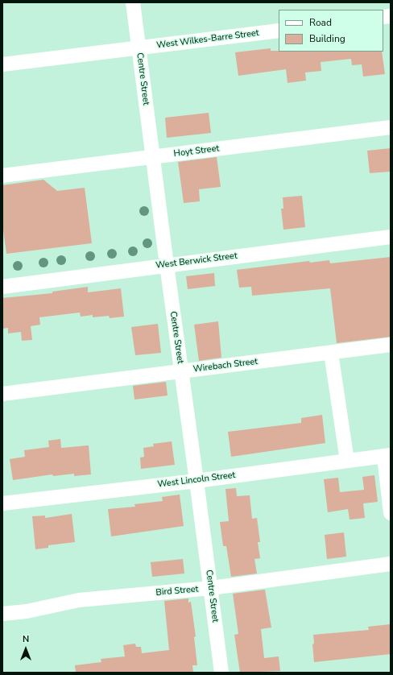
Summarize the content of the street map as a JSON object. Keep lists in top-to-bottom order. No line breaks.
{"streets":{"street":["West Wilkes-Barre Street","Centre Street","Hoyt Street","West Berwick Street","Wirebach Street","West Lincoln Street","Bird Street"]},"crossings":[["West Wilkes-Barre Street","Centre Street"],["Centre Street","Hoyt Street"],["Centre Street","West Berwick Street"],["Centre Street","Wirebach Street"],["Centre Street","West Lincoln Street"],["Centre Street","Bird Street"]],"legend":["Road","Building"],"north":"top"}
